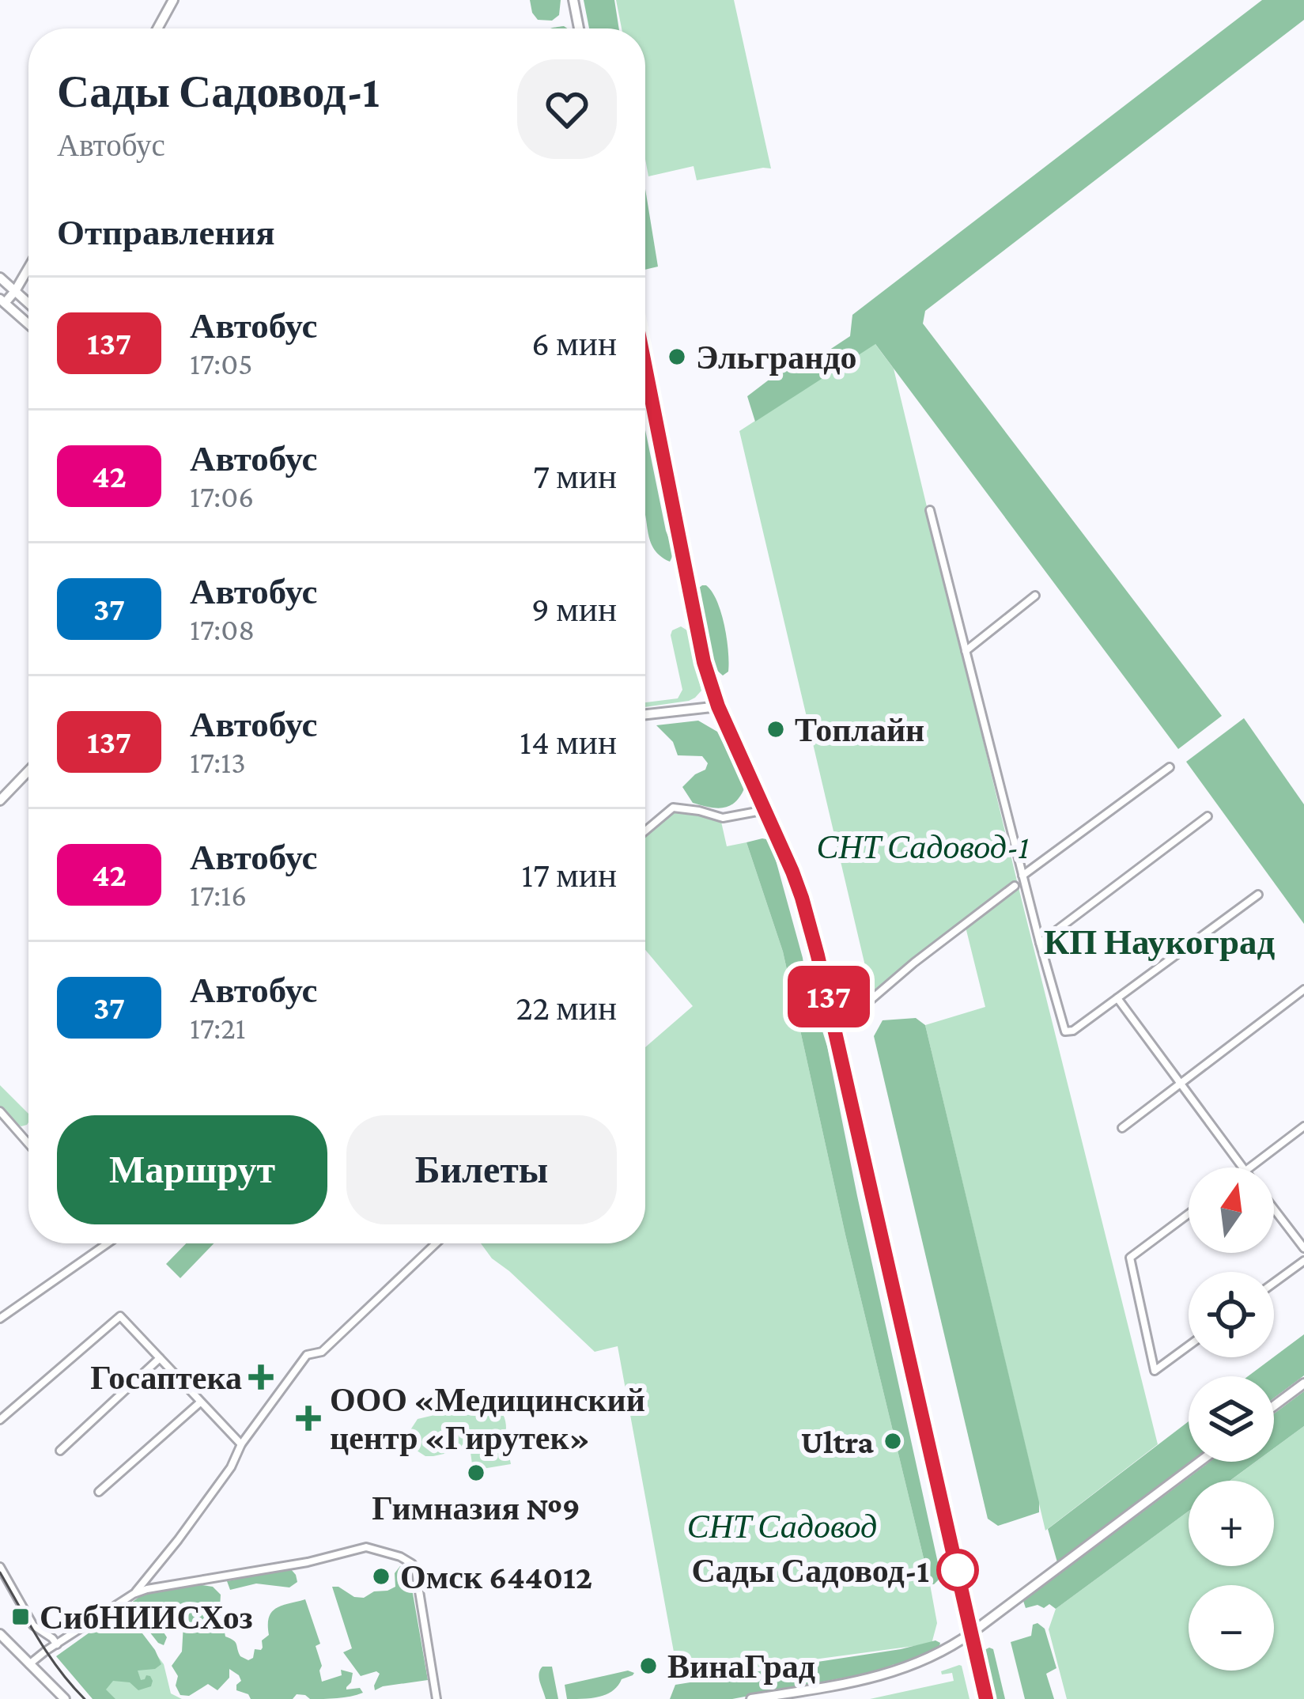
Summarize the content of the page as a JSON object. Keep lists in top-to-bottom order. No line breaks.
{"districts":["КП Наукоград"],"parks":["СНТ Садовод-1","СНТ Садовод"],"places":{"other":["Эльграндо","Топлайн","Ultra","Гимназия №9","Сады Садовод-1","Омск 644012","ВинаГрад"],"health":["Госаптека","ООО «Медицинский центр «Гирутек»"],"transit":["СибНИИСХоз"]},"lines":["bus line 137"],"north":"top","page":{"on_map":"137","heading":[["Сады Садовод-1","Автобус"],"Отправления"],"list":[{"mark":"137","name":"Автобус","note":"17:05","value":"6 мин"},{"mark":"42","name":"Автобус","note":"17:06","value":"7 мин"},{"mark":"37","name":"Автобус","note":"17:08","value":"9 мин"},{"mark":"137","name":"Автобус","note":"17:13","value":"14 мин"},{"mark":"42","name":"Автобус","note":"17:16","value":"17 мин"},{"mark":"37","name":"Автобус","note":"17:21","value":"22 мин"}],"buttons":["Маршрут","Билеты"],"map_buttons":["+","−"]}}
